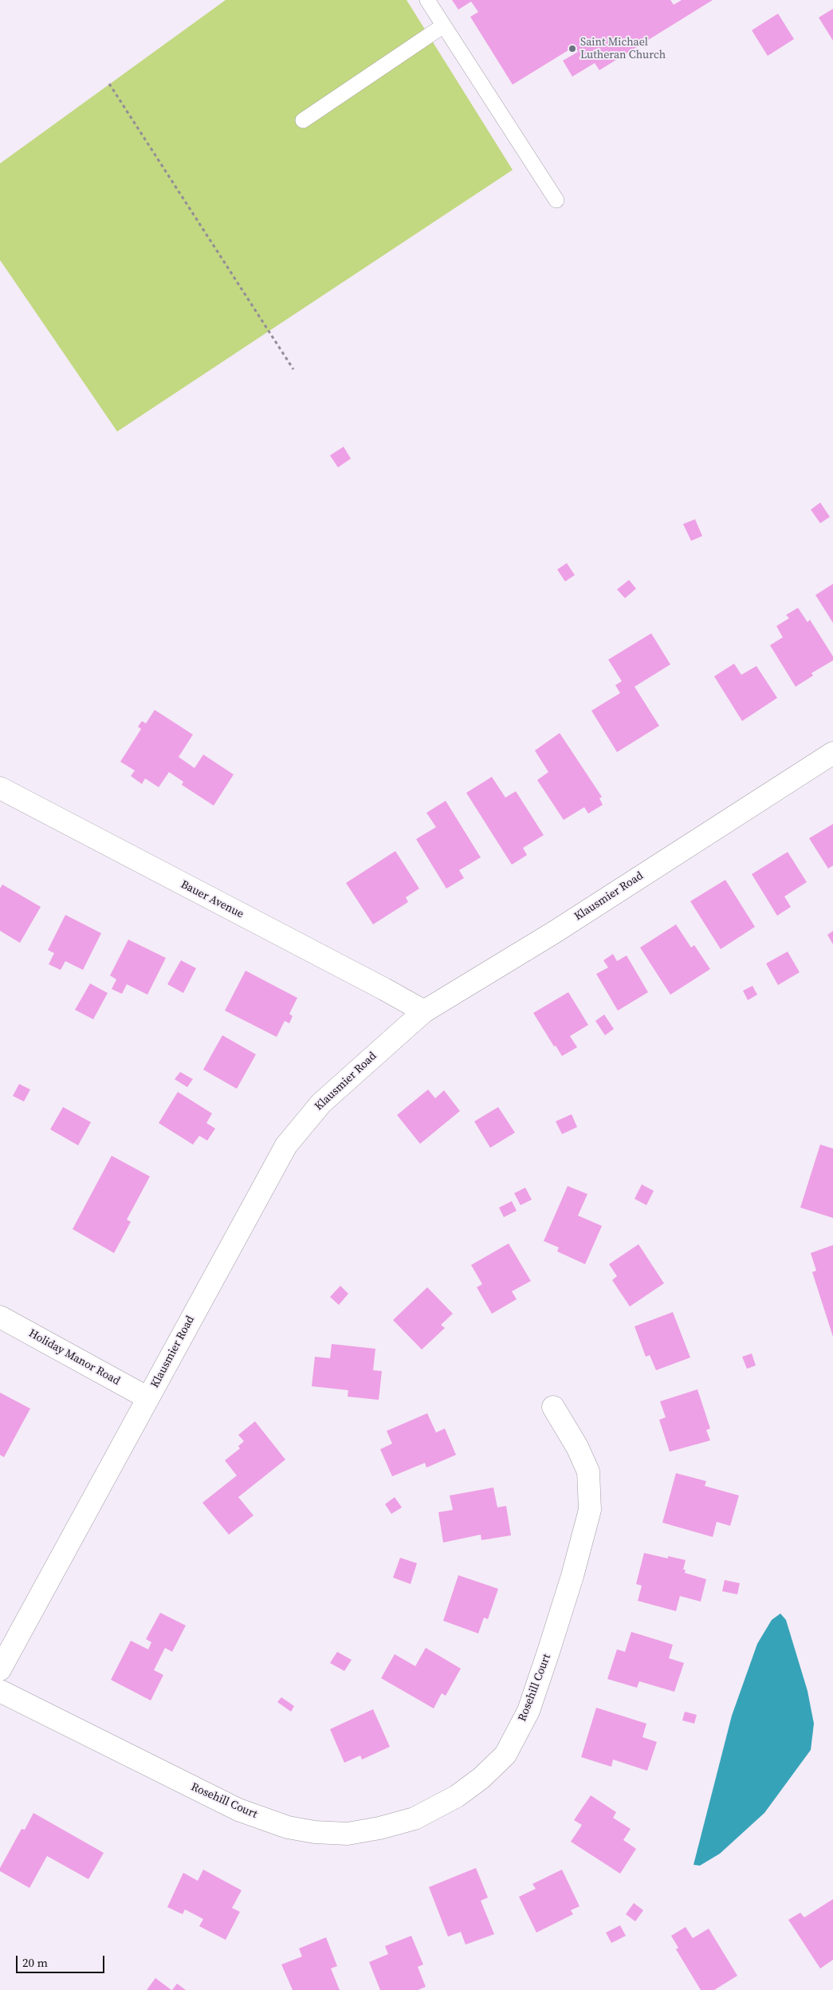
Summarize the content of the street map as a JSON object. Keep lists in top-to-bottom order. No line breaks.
{"streets":{"street":["Klausmier Road","Bauer Avenue","Holiday Manor Road","Rosehill Court"]},"crossings":[["Klausmier Road","Bauer Avenue"],["Klausmier Road","Holiday Manor Road"]],"places":["Saint Michael Lutheran Church"],"scale_bar":"20 m"}
